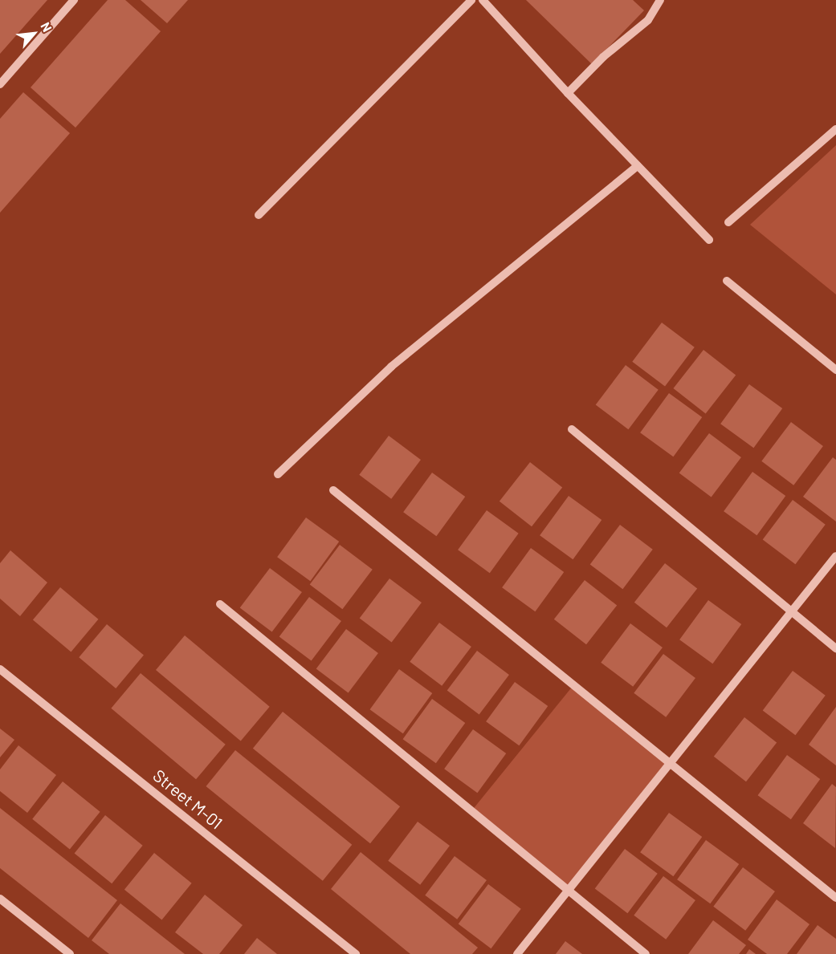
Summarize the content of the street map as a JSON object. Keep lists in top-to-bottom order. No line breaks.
{"streets":{"street":["Street M-01"]},"north":"top right"}
